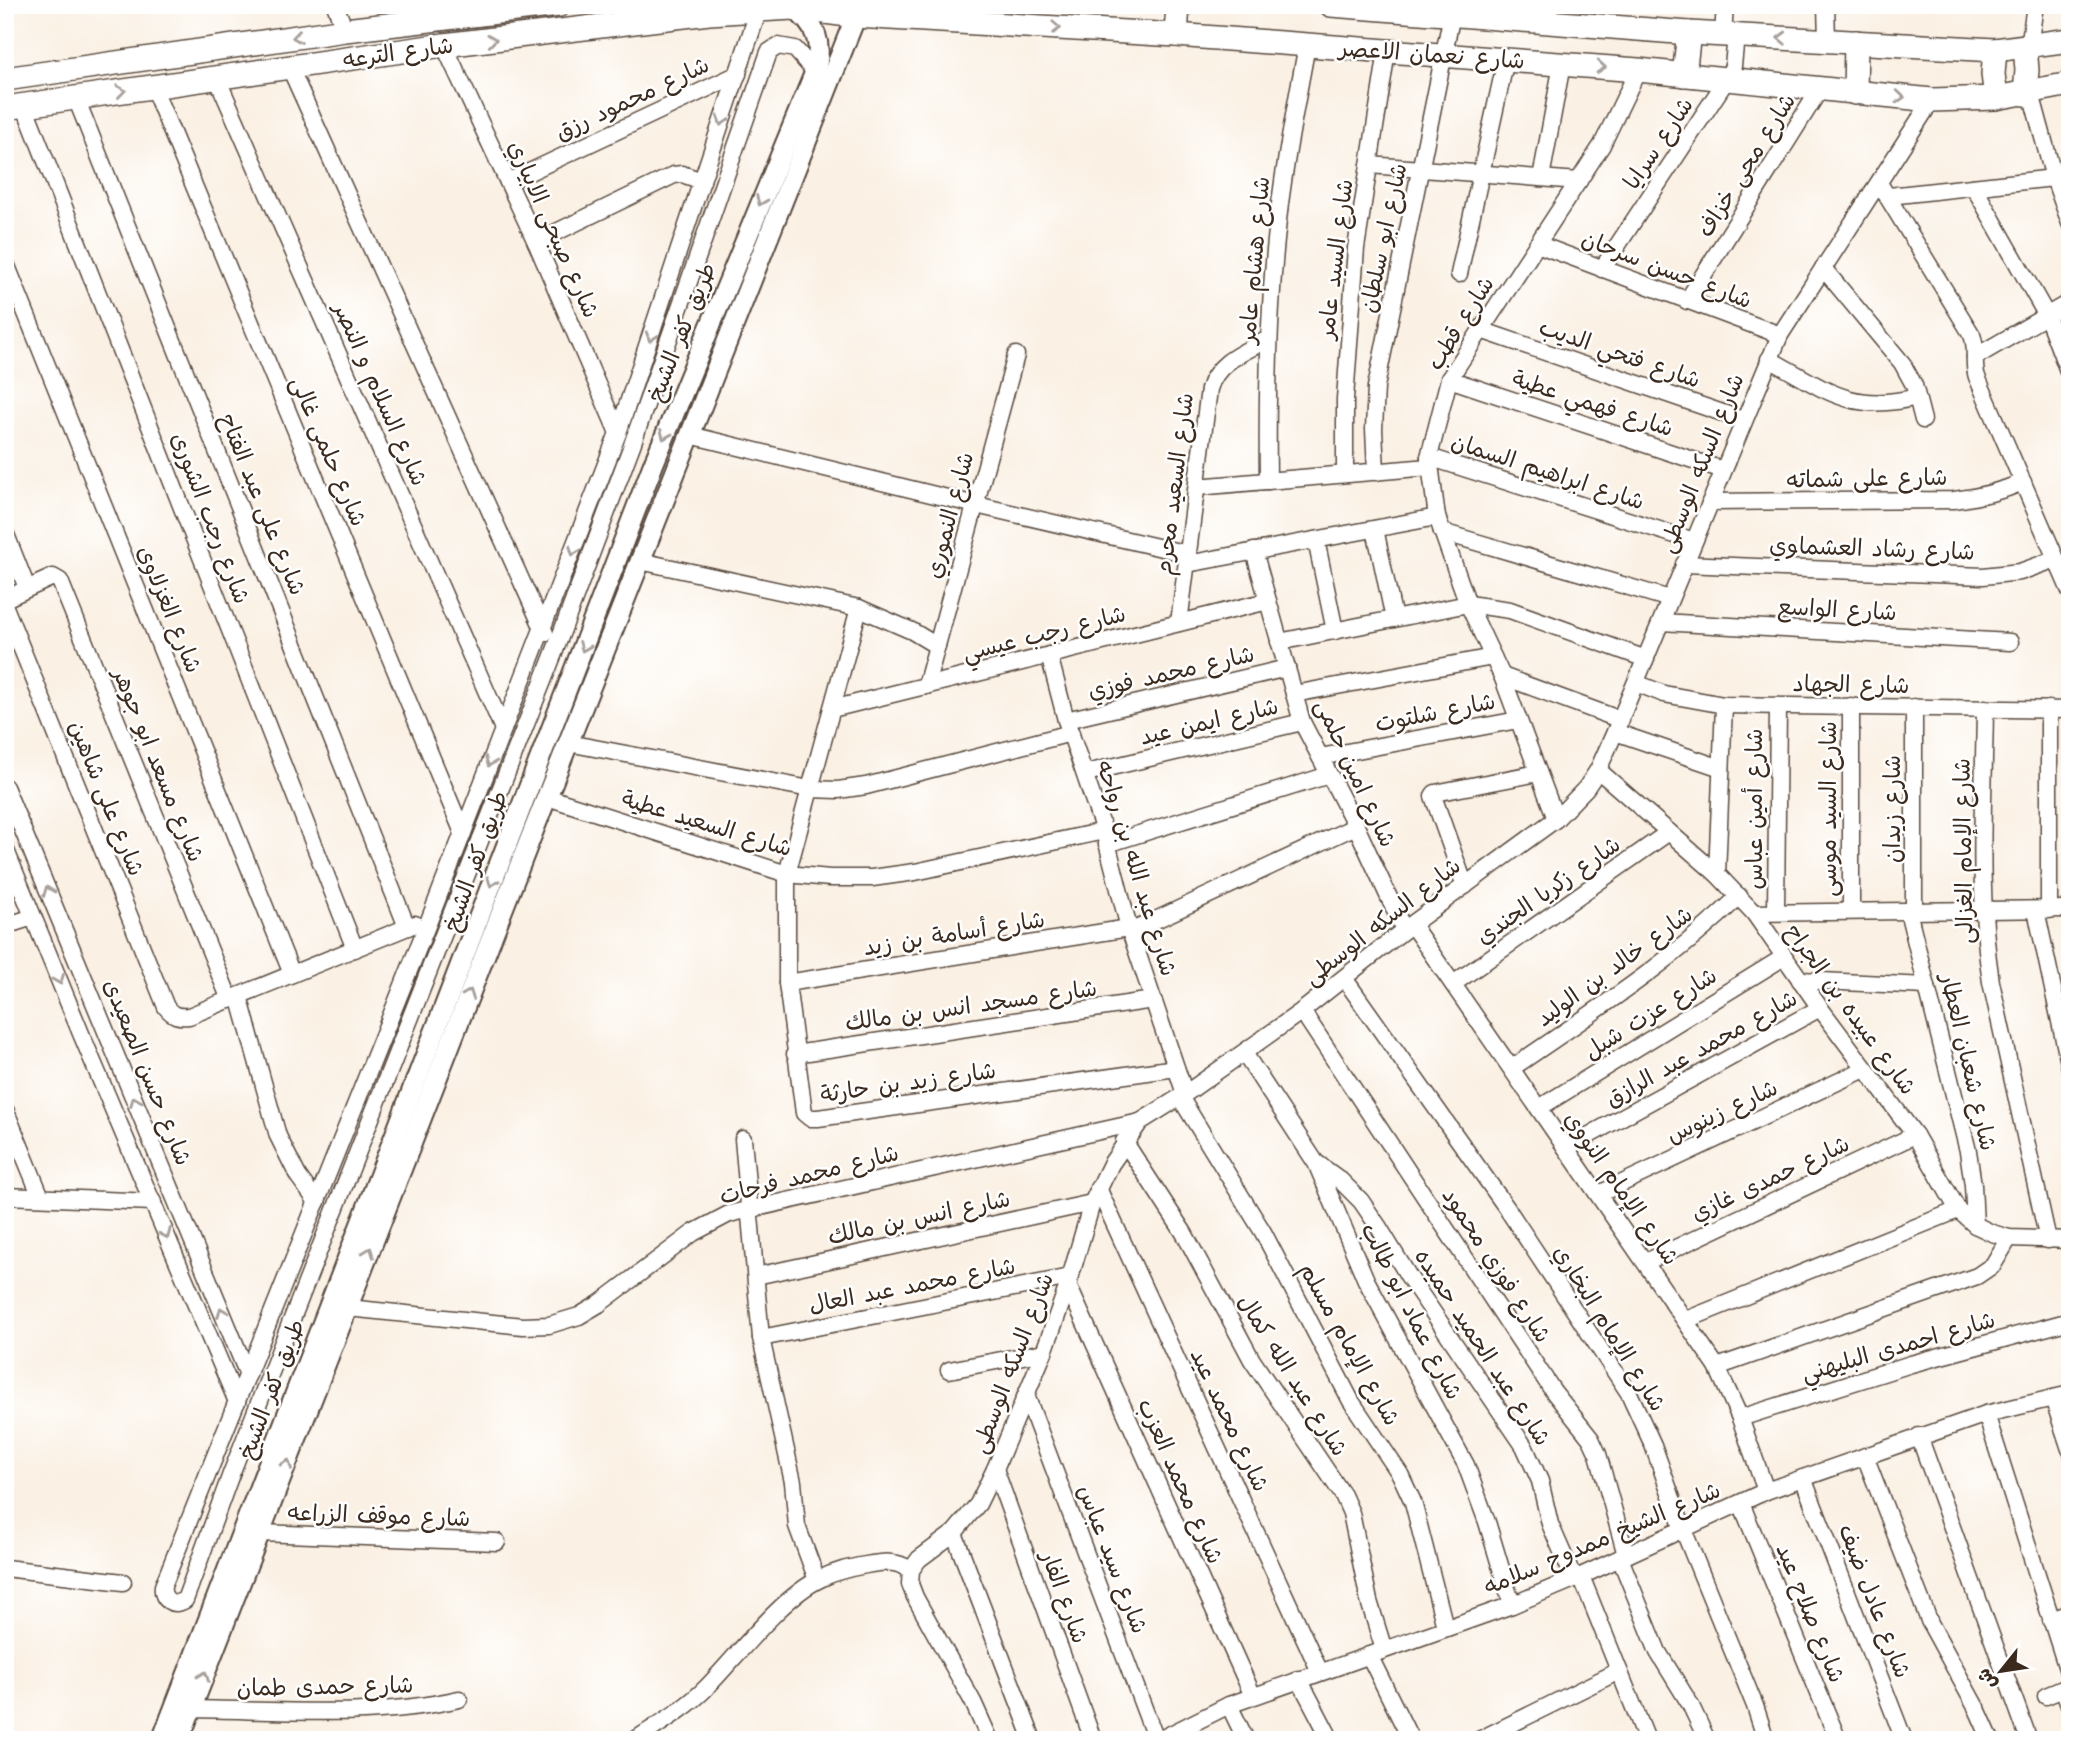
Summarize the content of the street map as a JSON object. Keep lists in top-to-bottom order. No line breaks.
{"streets":{"main road":["شارع الترعه","شارع نعمان الاعصر"],"street":["شارع محمود رزق","شارع سرايا","شارع محى خزاف","شارع صبحى الابياري","شارع ابو سلطان","شارع السيد عامر","شارع هشام عامر","شارع حسن سرحان","شارع قطب","طريق كفر الشيخ","شارع فتحي الديب","شارع السلام و النصر","شارع فهمي عطية","شارع حلمى غالى","شارع السكه الوسطى","شارع ابراهيم السمان","شارع على شماته","شارع السعيد محرم","شارع على عبد الفتاح","شارع النموري","شارع رجب الشورى","شارع رشاد العشماوي","شارع الغزلاوى","شارع الواسع","شارع رجب عيسي","شارع محمد فوزي","شارع الجهاد","شارع شلتوت","شارع ايمن عيد","شارع مسعد ابو جوهر","شارع امين حلمى","شارع على شاهين","شارع أمين عباس","شارع السيد موسى","شارع زيدان","شارع السعيد عطية","شارع الإمام الغزالى","شارع عبد الله بن رواحه","شارع زكريا الجندي","شارع أسامة بن زيد","شارع خالد بن الوليد","شارع مسجد انس بن مالك","شارع عبيده بن الجراح","شارع عزت شبل","شارع محمد عبد الرازق","شارع شعبان العطار","شارع حسن الصعيدى","شارع زيد بن حارثة","شارع زينوس","شارع محمد فرحات","شارع حمدى غازي","شارع الإمام النووي","شارع انس بن مالك","شارع فوزي محمود","شارع محمد عبد العال","شارع عماد ابو طالب","شارع الإمام البخاري","شارع الإمام مسلم","شارع احمدى البليهني","شارع عبد الحميد حميده","شارع عبد الله كمال","شارع محمد عيد","شارع محمد العزب","شارع موقف الزراعه","شارع الشيخ ممدوح سلامه","شارع سيد عباس","شارع الفار","شارع عادل ضيف","شارع صلاح عيد","شارع حمدى طمان"]},"crossings":[["شارع الترعه","شارع نعمان الاعصر"],["شارع الترعه","شارع صبحى الابياري"],["شارع الترعه","طريق كفر الشيخ"],["شارع الترعه","شارع السلام و النصر"],["شارع الترعه","شارع حلمى غالى"],["شارع الترعه","شارع على عبد الفتاح"],["شارع الترعه","شارع رجب الشورى"],["شارع نعمان الاعصر","شارع سرايا"],["شارع نعمان الاعصر","شارع محى خزاف"],["شارع نعمان الاعصر","شارع ابو سلطان"],["شارع نعمان الاعصر","شارع السيد عامر"],["شارع نعمان الاعصر","شارع هشام عامر"],["شارع نعمان الاعصر","شارع قطب"],["شارع نعمان الاعصر","طريق كفر الشيخ"],["شارع نعمان الاعصر","شارع السكه الوسطى"],["شارع محمود رزق","شارع صبحى الابياري"],["شارع سرايا","شارع حسن سرحان"],["شارع محى خزاف","شارع حسن سرحان"],["شارع هشام عامر","شارع السعيد محرم"],["شارع حسن سرحان","شارع قطب"],["شارع حسن سرحان","شارع السكه الوسطى"],["شارع قطب","شارع فتحي الديب"],["شارع قطب","شارع فهمي عطية"],["شارع قطب","شارع السكه الوسطى"],["شارع قطب","شارع ابراهيم السمان"],["شارع قطب","شارع شلتوت"],["طريق كفر الشيخ","شارع محمد فوزي"],["طريق كفر الشيخ","شارع السعيد عطية"],["طريق كفر الشيخ","شارع محمد فرحات"],["طريق كفر الشيخ","شارع موقف الزراعه"],["طريق كفر الشيخ","شارع حمدى طمان"],["شارع فتحي الديب","شارع السكه الوسطى"],["شارع فهمي عطية","شارع السكه الوسطى"],["شارع السكه الوسطى","شارع ابراهيم السمان"],["شارع السكه الوسطى","شارع على شماته"],["شارع السكه الوسطى","شارع رشاد العشماوي"],["شارع السكه الوسطى","شارع الواسع"],["شارع السكه الوسطى","شارع الجهاد"],["شارع السكه الوسطى","شارع امين حلمى"],["شارع السكه الوسطى","شارع عبد الله بن رواحه"],["شارع السكه الوسطى","شارع عبيده بن الجراح"],["شارع السكه الوسطى","شارع محمد فرحات"],["شارع السكه الوسطى","شارع الإمام النووي"],["شارع السكه الوسطى","شارع انس بن مالك"],["شارع السكه الوسطى","شارع فوزي محمود"],["شارع السكه الوسطى","شارع محمد عبد العال"],["شارع السكه الوسطى","شارع عماد ابو طالب"],["شارع السكه الوسطى","شارع الإمام البخاري"],["شارع السكه الوسطى","شارع الإمام مسلم"],["شارع السكه الوسطى","شارع عبد الله كمال"],["شارع السكه الوسطى","شارع محمد عيد"],["شارع السكه الوسطى","شارع محمد العزب"],["شارع السكه الوسطى","شارع سيد عباس"],["شارع السكه الوسطى","شارع الفار"],["شارع السعيد محرم","شارع رجب عيسي"],["شارع النموري","شارع رجب عيسي"],["شارع رجب عيسي","شارع امين حلمى"],["شارع رجب عيسي","شارع عبد الله بن رواحه"],["شارع رجب عيسي","شارع زيد بن حارثة"],["شارع محمد فوزي","شارع امين حلمى"],["شارع محمد فوزي","شارع عبد الله بن رواحه"],["شارع محمد فوزي","شارع زيد بن حارثة"],["شارع الجهاد","شارع أمين عباس"],["شارع الجهاد","شارع السيد موسى"],["شارع الجهاد","شارع زيدان"],["شارع الجهاد","شارع الإمام الغزالى"],["شارع شلتوت","شارع امين حلمى"],["شارع ايمن عيد","شارع امين حلمى"],["شارع ايمن عيد","شارع عبد الله بن رواحه"],["شارع مسعد ابو جوهر","شارع على شاهين"],["شارع امين حلمى","شارع السعيد عطية"],["شارع امين حلمى","شارع أسامة بن زيد"],["شارع امين حلمى","شارع الإمام النووي"],["شارع زيدان","شارع شعبان العطار"],["شارع السعيد عطية","شارع عبد الله بن رواحه"],["شارع السعيد عطية","شارع زيد بن حارثة"],["شارع الإمام الغزالى","شارع عبيده بن الجراح"],["شارع عبد الله بن رواحه","شارع أسامة بن زيد"],["شارع عبد الله بن رواحه","شارع مسجد انس بن مالك"],["شارع عبد الله بن رواحه","شارع زيد بن حارثة"],["شارع عبد الله بن رواحه","شارع الإمام مسلم"],["شارع زكريا الجندي","شارع عبيده بن الجراح"],["شارع زكريا الجندي","شارع الإمام النووي"],["شارع أسامة بن زيد","شارع زيد بن حارثة"],["شارع خالد بن الوليد","شارع عبيده بن الجراح"],["شارع خالد بن الوليد","شارع الإمام النووي"],["شارع مسجد انس بن مالك","شارع زيد بن حارثة"],["شارع عبيده بن الجراح","شارع عزت شبل"],["شارع عبيده بن الجراح","شارع محمد عبد الرازق"],["شارع عبيده بن الجراح","شارع شعبان العطار"],["شارع عبيده بن الجراح","شارع زينوس"],["شارع عبيده بن الجراح","شارع حمدى غازي"],["شارع عزت شبل","شارع الإمام النووي"],["شارع محمد عبد الرازق","شارع الإمام النووي"],["شارع زينوس","شارع الإمام النووي"],["شارع حمدى غازي","شارع الإمام النووي"],["شارع الإمام النووي","شارع احمدى البليهني"],["شارع الإمام النووي","شارع الشيخ ممدوح سلامه"],["شارع انس بن مالك","شارع محمد عيد"],["شارع فوزي محمود","شارع الشيخ ممدوح سلامه"],["شارع محمد عبد العال","شارع محمد العزب"],["شارع عماد ابو طالب","شارع عبد الحميد حميده"],["شارع عماد ابو طالب","شارع الشيخ ممدوح سلامه"],["شارع الإمام البخاري","شارع الشيخ ممدوح سلامه"],["شارع الإمام مسلم","شارع الشيخ ممدوح سلامه"],["شارع عبد الحميد حميده","شارع الشيخ ممدوح سلامه"],["شارع عبد الله كمال","شارع الشيخ ممدوح سلامه"],["شارع محمد عيد","شارع الشيخ ممدوح سلامه"],["شارع محمد العزب","شارع الشيخ ممدوح سلامه"],["شارع الشيخ ممدوح سلامه","شارع سيد عباس"],["شارع الشيخ ممدوح سلامه","شارع عادل ضيف"],["شارع الشيخ ممدوح سلامه","شارع صلاح عيد"]],"north":"bottom left"}
